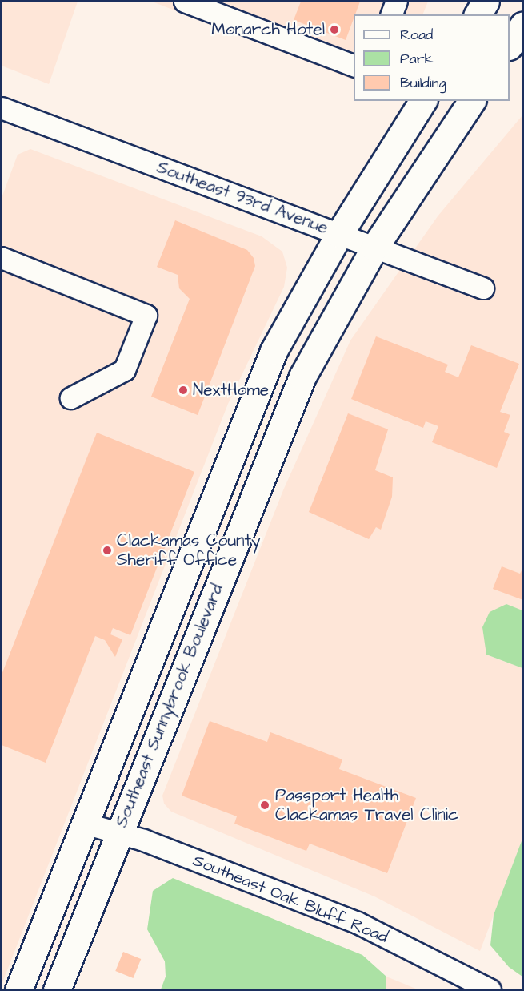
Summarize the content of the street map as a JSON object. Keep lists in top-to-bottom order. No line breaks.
{"streets":{"main road":["Southeast Sunnybrook Boulevard"],"street":["Southeast 93rd Avenue","Southeast Oak Bluff Road"]},"crossings":[["Southeast 93rd Avenue","Southeast Sunnybrook Boulevard"],["Southeast Sunnybrook Boulevard","Southeast Oak Bluff Road"]],"places":["Monarch Hotel","NextHome","Clackamas County Sheriff Office","Passport Health Clackamas Travel Clinic"],"legend":["Road","Park","Building"]}
